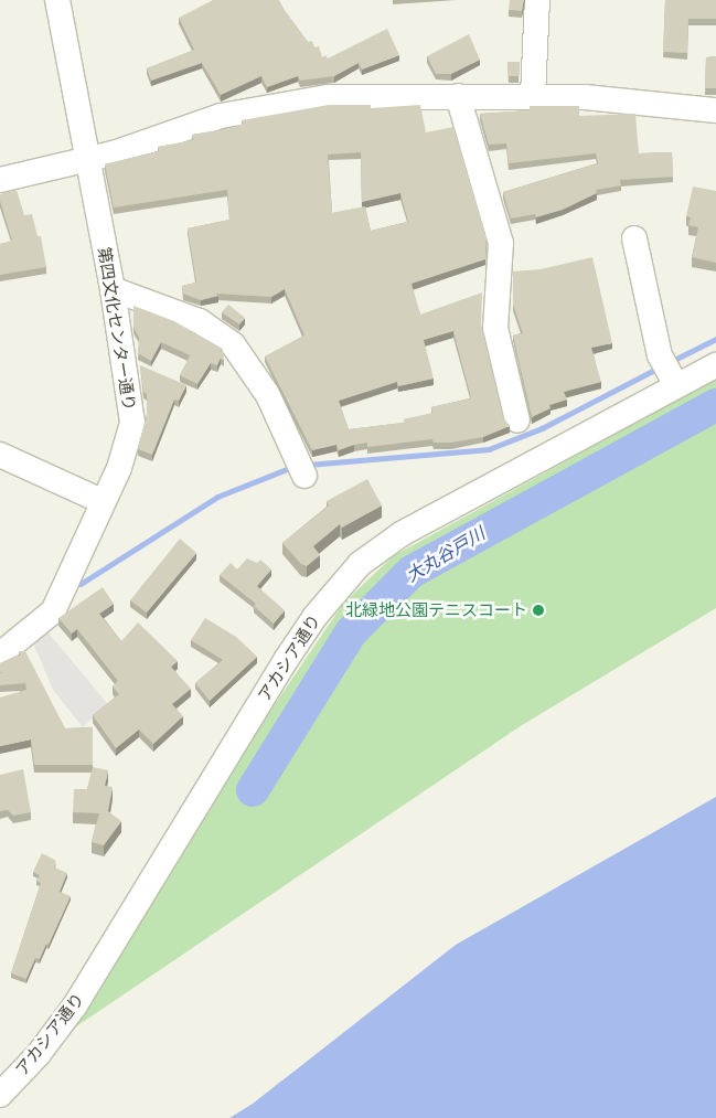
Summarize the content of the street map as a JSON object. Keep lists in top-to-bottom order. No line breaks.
{"streets":{"street":["第四文化センター通り","アカシア通り"]},"water":["大丸谷戸川"],"places":["北緑地公園テニスコート"]}
